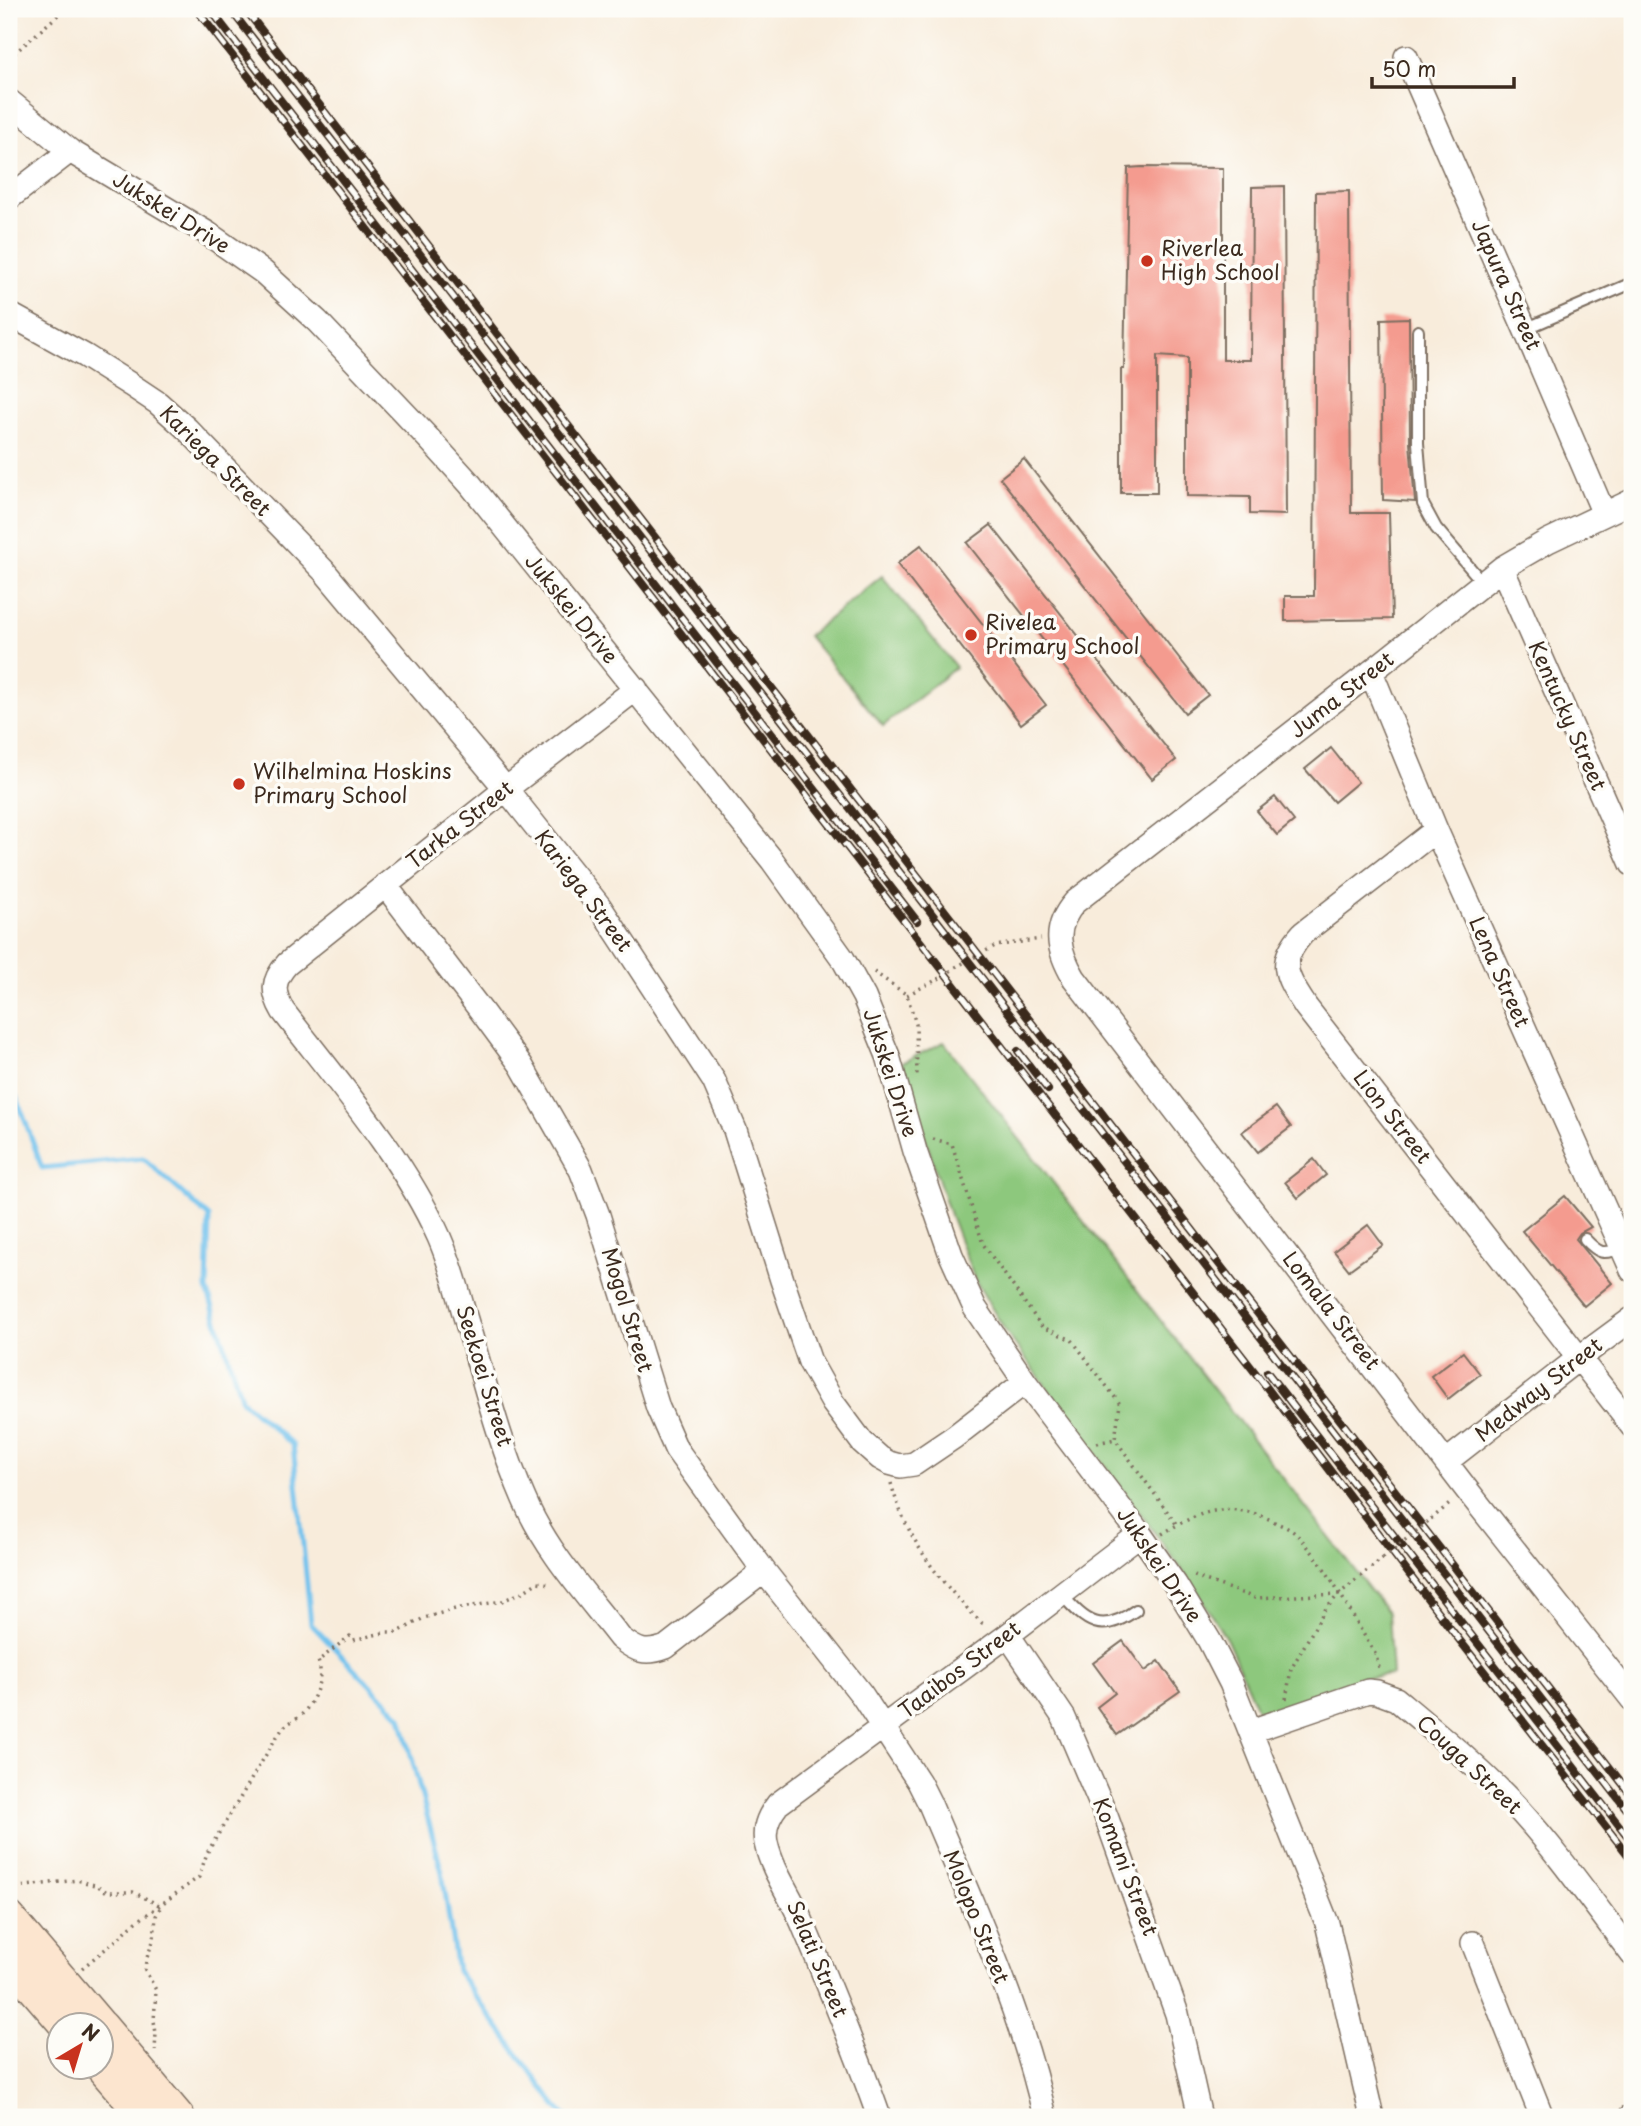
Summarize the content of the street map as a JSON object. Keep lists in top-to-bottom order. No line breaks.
{"streets":{"street":["Jukskei Drive","Japura Street","Kariega Street","Juma Street","Kentucky Street","Tarka Street","Lena Street","Lion Street","Mogol Street","Lomala Street","Seekoei Street","Medway Street","Taaibos Street","Couga Street","Komani Street","Molopo Street","Selati Street"]},"crossings":[["Jukskei Drive","Tarka Street"],["Jukskei Drive","Taaibos Street"],["Japura Street","Juma Street"],["Kariega Street","Tarka Street"],["Juma Street","Kentucky Street"],["Juma Street","Lena Street"],["Juma Street","Lomala Street"],["Tarka Street","Mogol Street"],["Tarka Street","Seekoei Street"],["Lena Street","Lion Street"],["Lion Street","Medway Street"],["Mogol Street","Seekoei Street"],["Mogol Street","Taaibos Street"],["Mogol Street","Molopo Street"],["Lomala Street","Medway Street"],["Taaibos Street","Komani Street"],["Taaibos Street","Molopo Street"],["Taaibos Street","Selati Street"]],"places":["Riverlea High School","Rivelea Primary School","Wilhelmina Hoskins Primary School"],"scale_bar":"50 m","north":"top right"}
